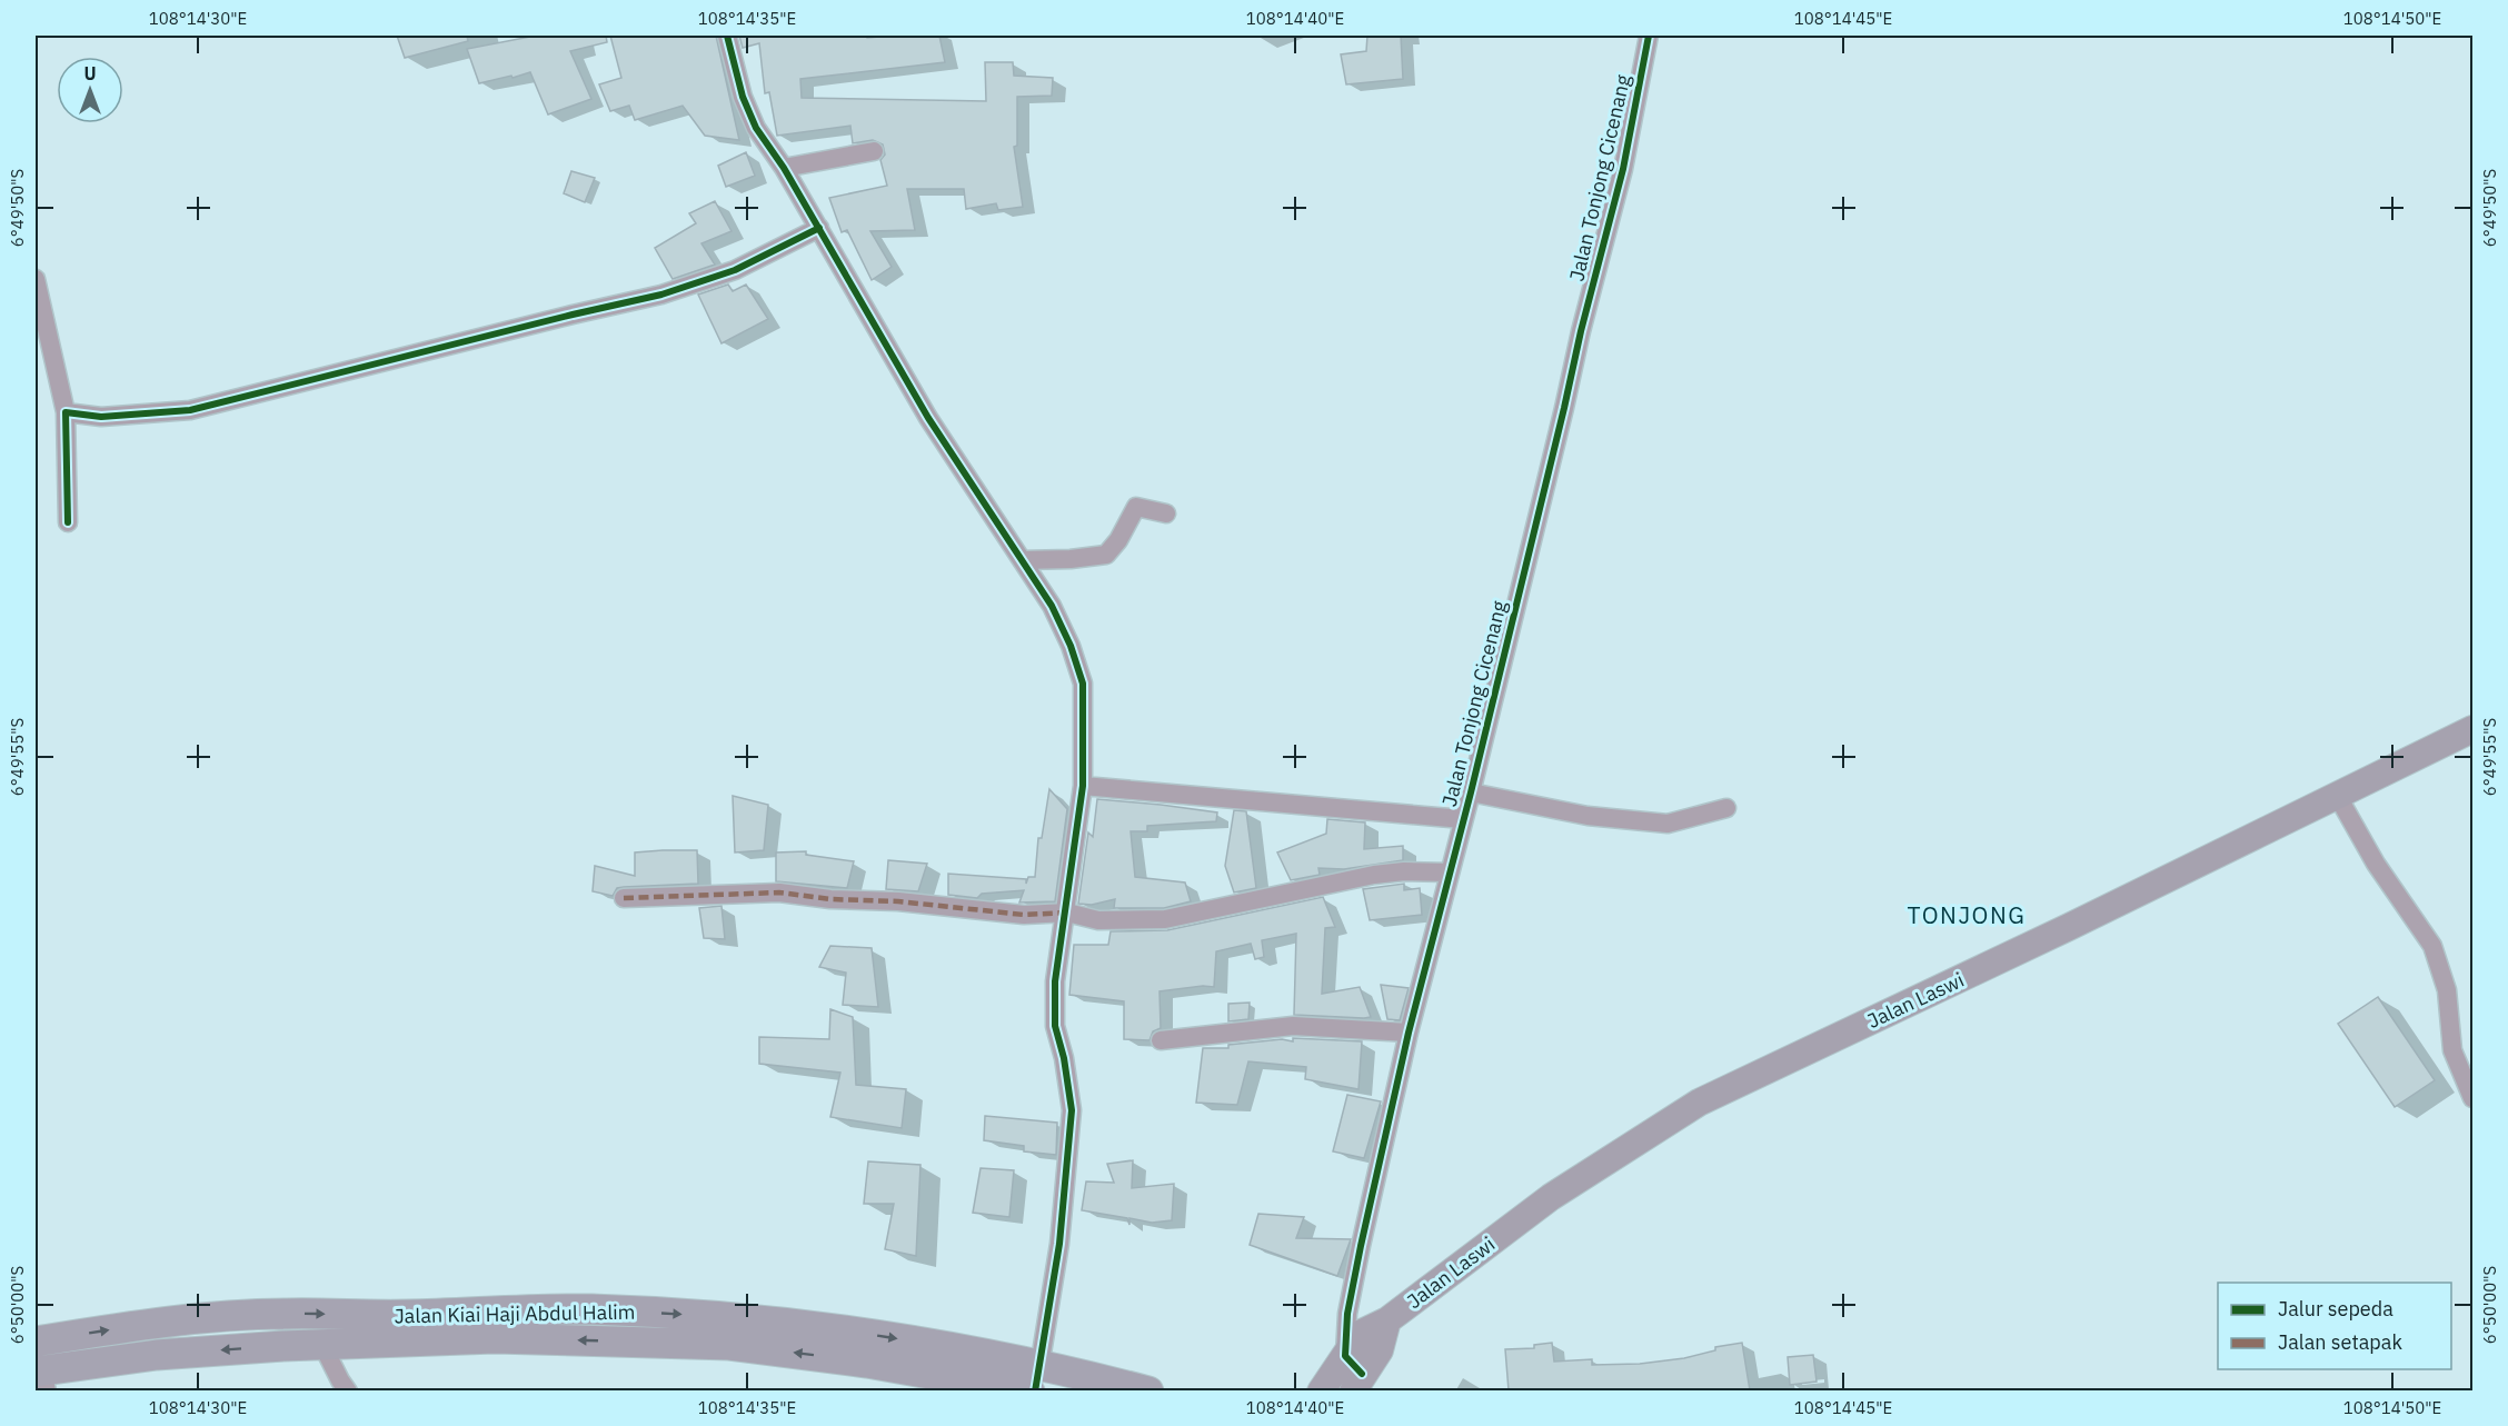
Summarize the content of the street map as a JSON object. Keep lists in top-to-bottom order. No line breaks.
{"streets":{"main road":["Jalan Laswi","Jalan Kiai Haji Abdul Halim"],"street":["Jalan Tonjong Cicenang"]},"crossings":[["Jalan Tonjong Cicenang","Jalan Laswi"]],"districts":["TONJONG"],"legend":["Jalur sepeda","Jalan setapak"],"north":"top","coordinates":["108°14'30\"E","108°14'35\"E","108°14'40\"E","108°14'45\"E","108°14'50\"E","6°49'50\"S","6°49'55\"S","6°50'00\"S"]}
